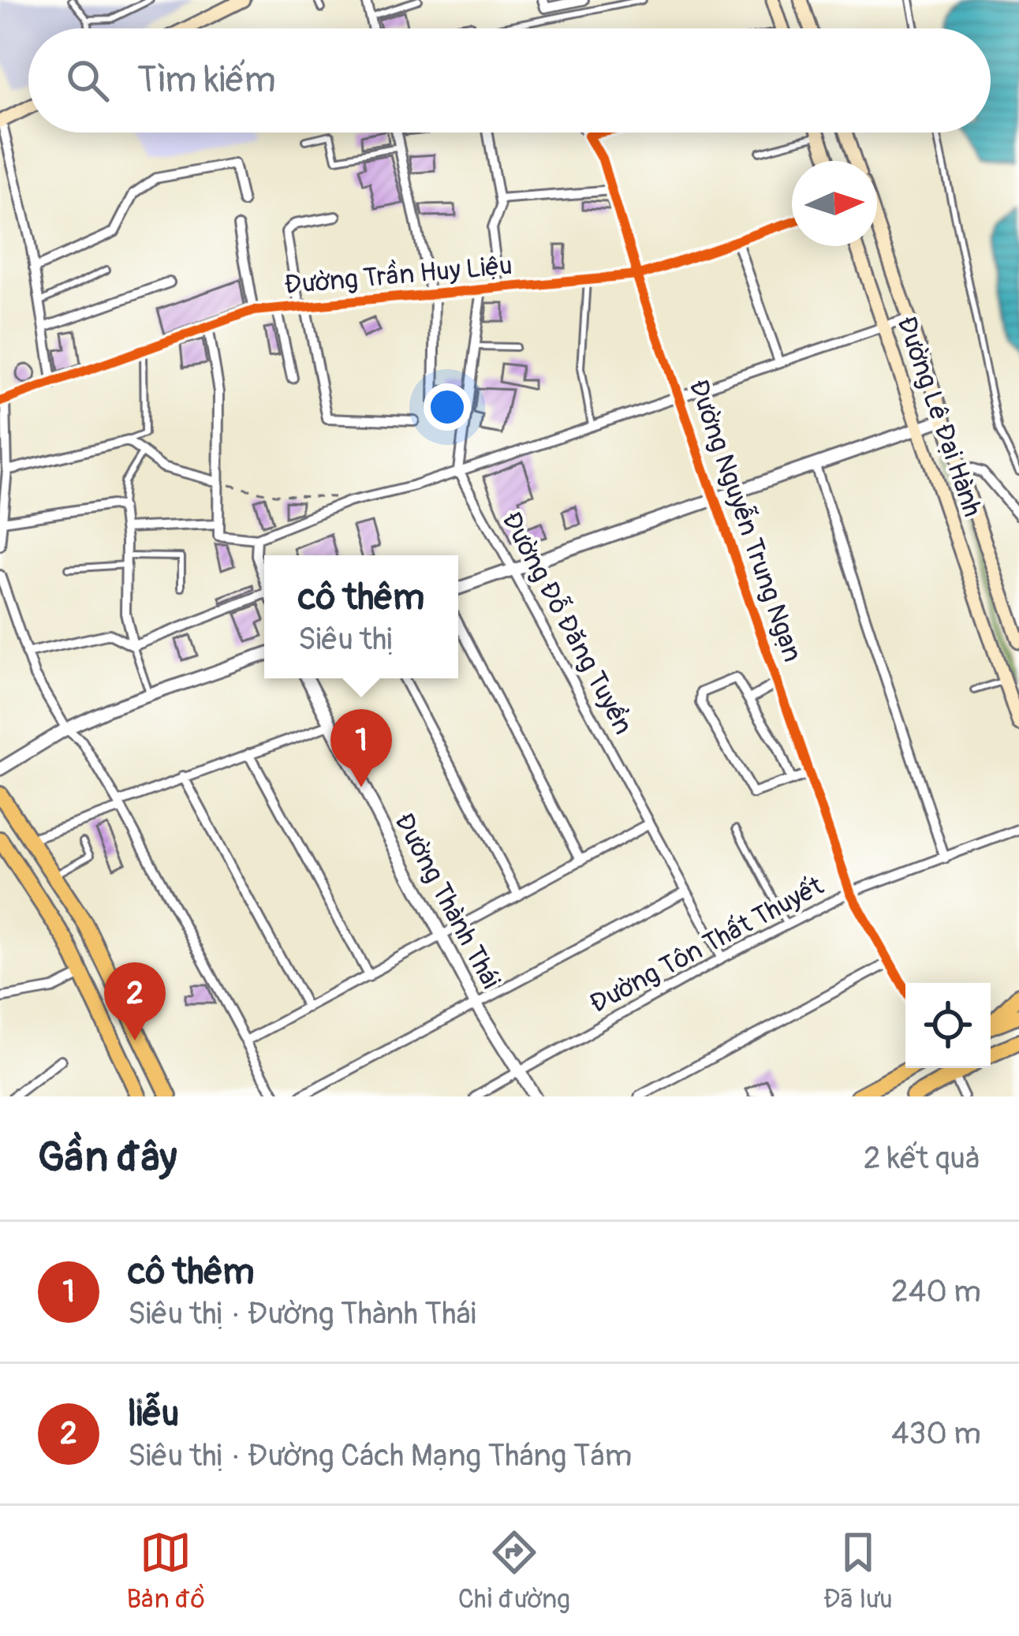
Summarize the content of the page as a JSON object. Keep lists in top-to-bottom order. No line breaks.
{"streets":{"main road":["Đường Lê Đại Hành"],"street":["Đường Trần Huy Liệu","Đường Nguyễn Trung Ngạn","Đường Đỗ Đăng Tuyển","Đường Thành Thái","Đường Tôn Thất Thuyết"]},"crossings":[["Đường Trần Huy Liệu","Đường Nguyễn Trung Ngạn"],["Đường Nguyễn Trung Ngạn","Đường Tôn Thất Thuyết"],["Đường Đỗ Đăng Tuyển","Đường Tôn Thất Thuyết"],["Đường Thành Thái","Đường Tôn Thất Thuyết"]],"north":"right","page":{"search":"Tìm kiếm","popup":["cô thêm","Siêu thị"],"pins":["1","2"],"heading":["Gần đây","2 kết quả"],"list":[{"mark":"1","name":"cô thêm","note":"Siêu thị · Đường Thành Thái","value":"240 m"},{"mark":"2","name":"liễu","note":"Siêu thị · Đường Cách Mạng Tháng Tám","value":"430 m"}],"nav":["Bản đồ","Chỉ đường","Đã lưu"]}}
